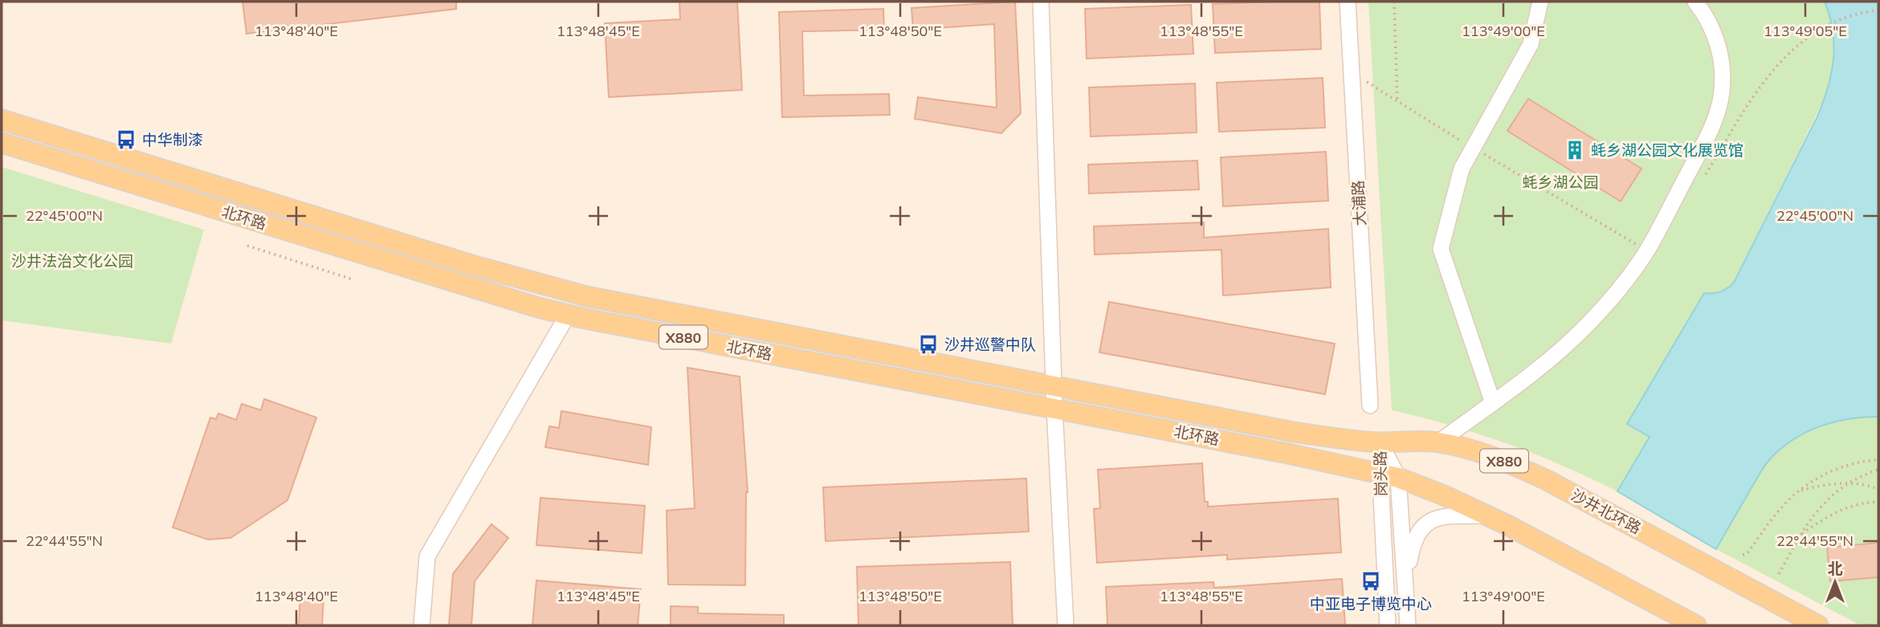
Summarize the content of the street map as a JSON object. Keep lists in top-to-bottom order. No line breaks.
{"streets":{"main road":["北环路","X880","沙井北环路"],"street":["大浦路","岗头路"]},"crossings":[["北环路","X880"],["北环路","岗头路"],["北环路","沙井北环路"],["X880","岗头路"],["岗头路","沙井北环路"]],"parks":["蚝乡湖公园","沙井法治文化公园"],"places":{"bus stop":["中华制漆","沙井巡警中队","中亚电子博览中心"],"building":["蚝乡湖公园文化展览馆"]},"north":"top","coordinates":["113°48'40\"E","113°48'45\"E","113°48'50\"E","113°48'55\"E","113°49'00\"E","113°49'05\"E","22°45'00\"N","22°44'55\"N"]}
